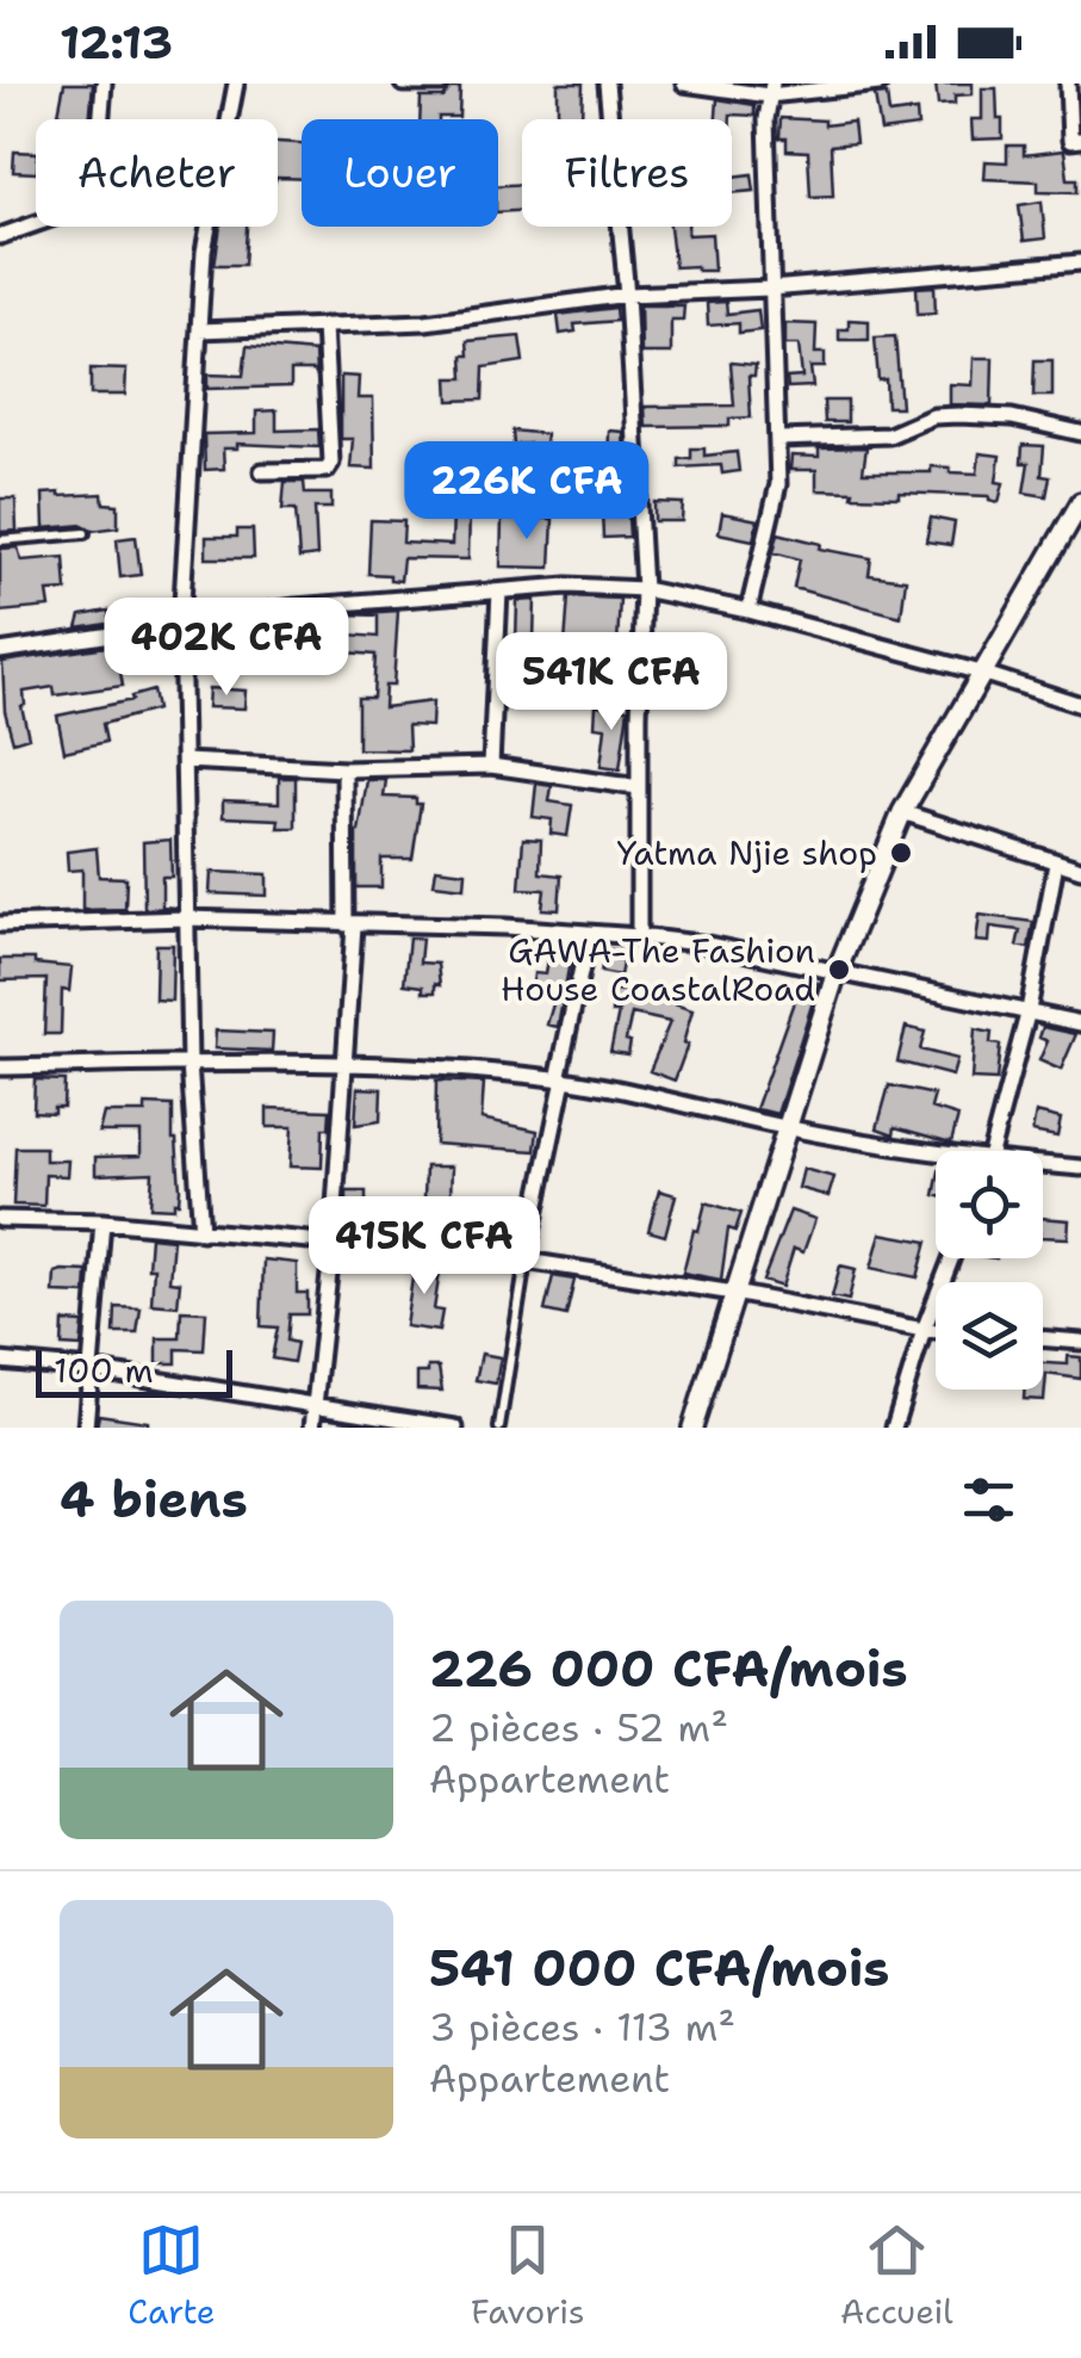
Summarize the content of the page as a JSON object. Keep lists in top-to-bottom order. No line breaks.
{"places":["Yatma Njie shop","GAWA-The Fashion House CoastalRoad"],"scale_bar":"100 m","page":{"status":"12:13","chip":["Acheter","Louer","Filtres"],"price":["226K CFA","402K CFA","541K CFA","415K CFA"],"scale":"100 m","heading":"4 biens","list":[{"name":"226 000 CFA/mois","note":"2 pièces · 52 m² · Appartement"},{"name":"541 000 CFA/mois","note":"3 pièces · 113 m² · Appartement"}],"tabs":["Carte","Favoris","Accueil"]}}
